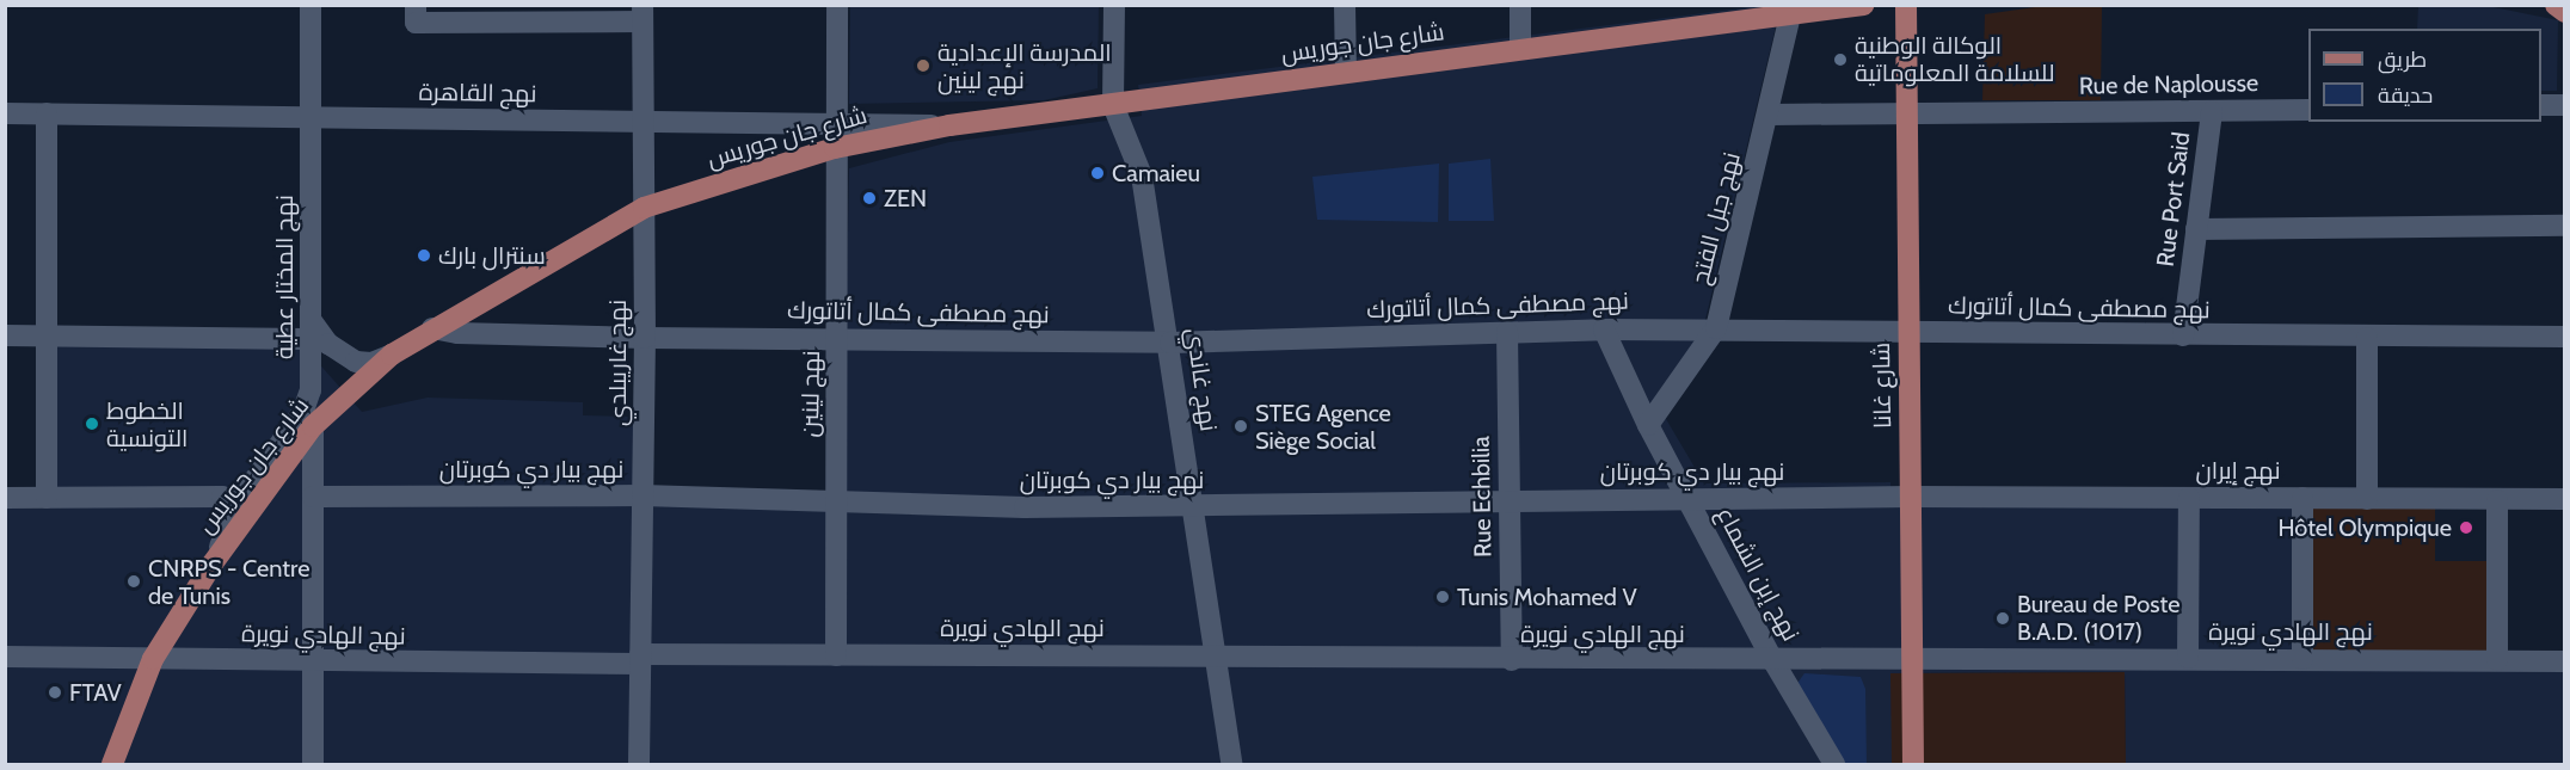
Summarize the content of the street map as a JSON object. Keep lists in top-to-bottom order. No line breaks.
{"streets":{"main road":["شارع جان جوريس","شارع غانا"],"street":["Rue de Naplousse","نهج القاهرة","Rue Port Said","نهج جبل الفتح","نهج المختار عطية","نهج مصطفى كمال أتاتورك","نهج غاريبلدي","نهج غاندي","نهج لينين","نهج بيار دي كوبرتان","نهج إيران","Rue Echbilia","نهج إبن الشماع","نهج الهادي نويرة"]},"crossings":[["شارع جان جوريس","نهج القاهرة"],["شارع جان جوريس","نهج جبل الفتح"],["شارع جان جوريس","نهج المختار عطية"],["شارع جان جوريس","نهج مصطفى كمال أتاتورك"],["شارع جان جوريس","نهج غاريبلدي"],["شارع جان جوريس","نهج غاندي"],["شارع جان جوريس","نهج لينين"],["شارع جان جوريس","نهج الهادي نويرة"],["Rue de Naplousse","Rue Port Said"],["Rue de Naplousse","نهج جبل الفتح"],["Rue de Naplousse","شارع غانا"],["نهج القاهرة","نهج المختار عطية"],["نهج القاهرة","نهج غاريبلدي"],["نهج القاهرة","نهج لينين"],["Rue Port Said","نهج مصطفى كمال أتاتورك"],["نهج جبل الفتح","نهج مصطفى كمال أتاتورك"],["نهج جبل الفتح","نهج إبن الشماع"],["نهج مصطفى كمال أتاتورك","نهج غاريبلدي"],["نهج مصطفى كمال أتاتورك","نهج غاندي"],["نهج مصطفى كمال أتاتورك","شارع غانا"],["نهج مصطفى كمال أتاتورك","نهج لينين"],["نهج مصطفى كمال أتاتورك","Rue Echbilia"],["نهج مصطفى كمال أتاتورك","نهج إبن الشماع"],["نهج غاريبلدي","نهج بيار دي كوبرتان"],["نهج غاريبلدي","نهج الهادي نويرة"],["نهج غاندي","نهج بيار دي كوبرتان"],["نهج غاندي","نهج الهادي نويرة"],["شارع غانا","نهج بيار دي كوبرتان"],["شارع غانا","نهج إيران"],["شارع غانا","نهج الهادي نويرة"],["نهج لينين","نهج بيار دي كوبرتان"],["نهج لينين","نهج الهادي نويرة"],["نهج بيار دي كوبرتان","نهج إيران"],["نهج بيار دي كوبرتان","Rue Echbilia"],["نهج بيار دي كوبرتان","نهج إبن الشماع"],["Rue Echbilia","نهج الهادي نويرة"],["نهج إبن الشماع","نهج الهادي نويرة"]],"places":["الوكالة الوطنية للسلامة المعلوماتية","المدرسة الإعدادية نهج لينين","Camaieu","ZEN","سنترال بارك","الخطوط التونسية","STEG Agence Siège Social","Hôtel Olympique","CNRPS - Centre de Tunis","Tunis Mohamed V","Bureau de Poste B.A.D. (1017)","FTAV"],"legend":["طريق","حديقة"]}
